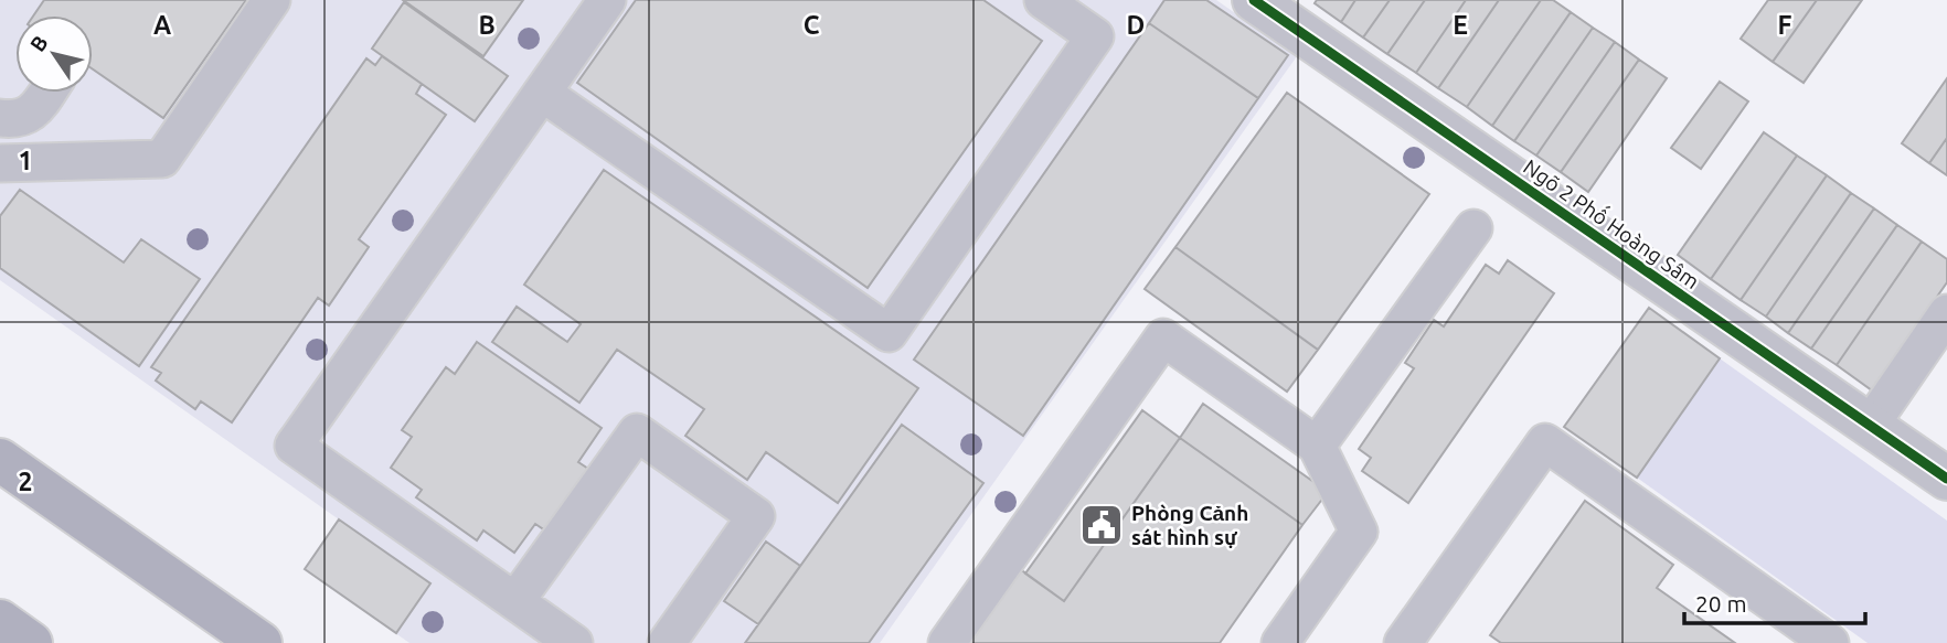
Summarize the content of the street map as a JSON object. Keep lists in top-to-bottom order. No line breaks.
{"streets":{"street":["Ngõ 2 Phố Hoàng Sâm"]},"places":{"public building":["Phòng Cảnh sát hình sự"]},"scale_bar":"20 m","north":"top left","grid":{"columns":["A","B","C","D","E","F"],"rows":["1","2"]}}
